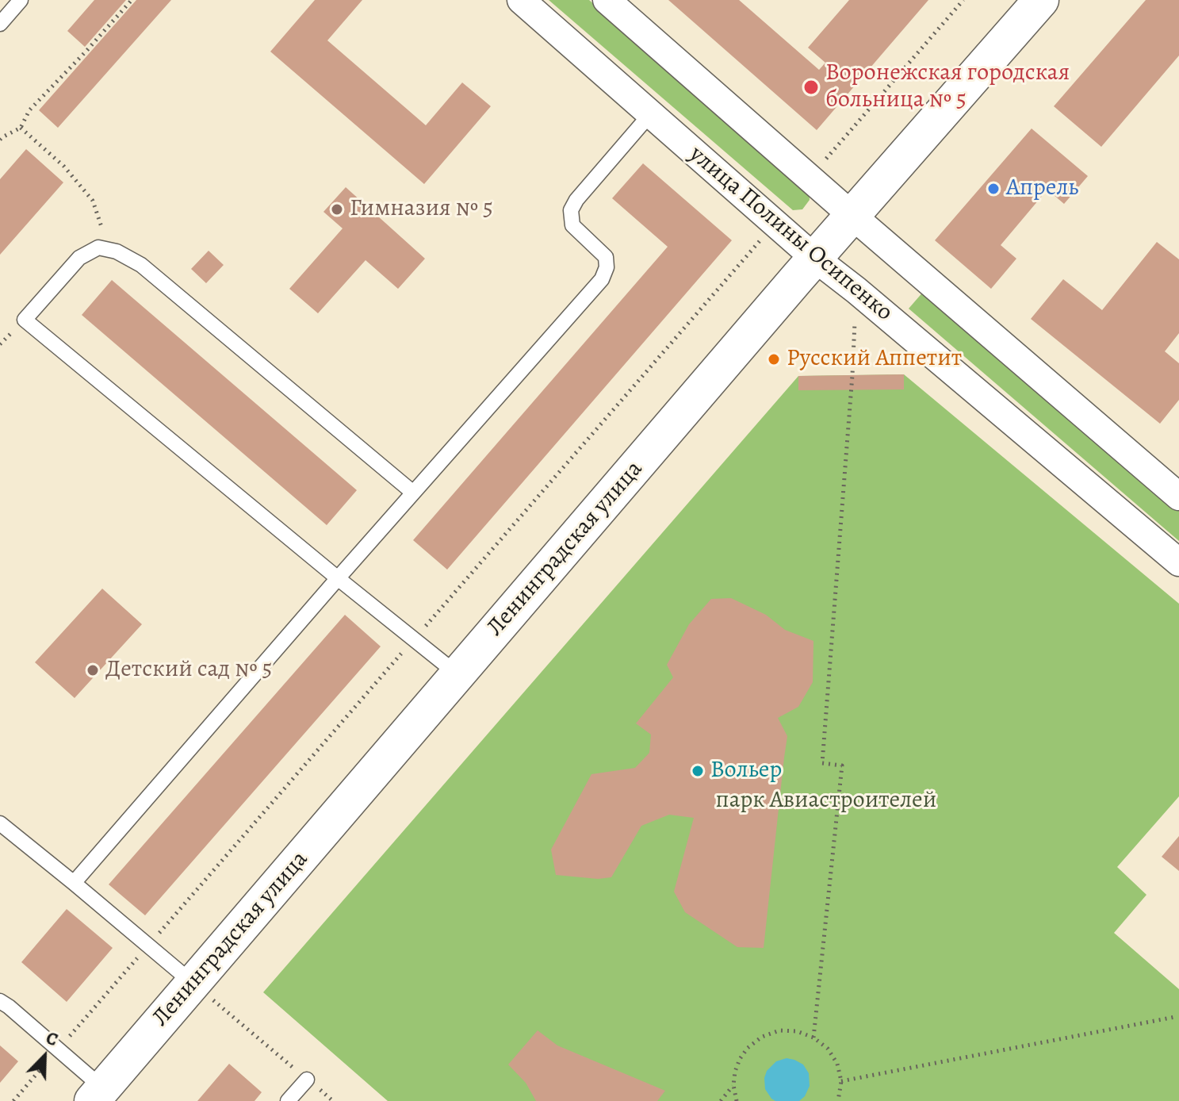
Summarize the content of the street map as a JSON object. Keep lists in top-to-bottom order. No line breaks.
{"streets":{"main road":["Ленинградская улица"],"street":["улица Полины Осипенко"]},"crossings":[["улица Полины Осипенко","Ленинградская улица"]],"parks":["парк Авиастроителей"],"places":["Воронежская городская больница № 5","Апрель","Гимназия № 5","Русский Аппетит","Детский сад № 5","Вольер"],"north":"top right"}
